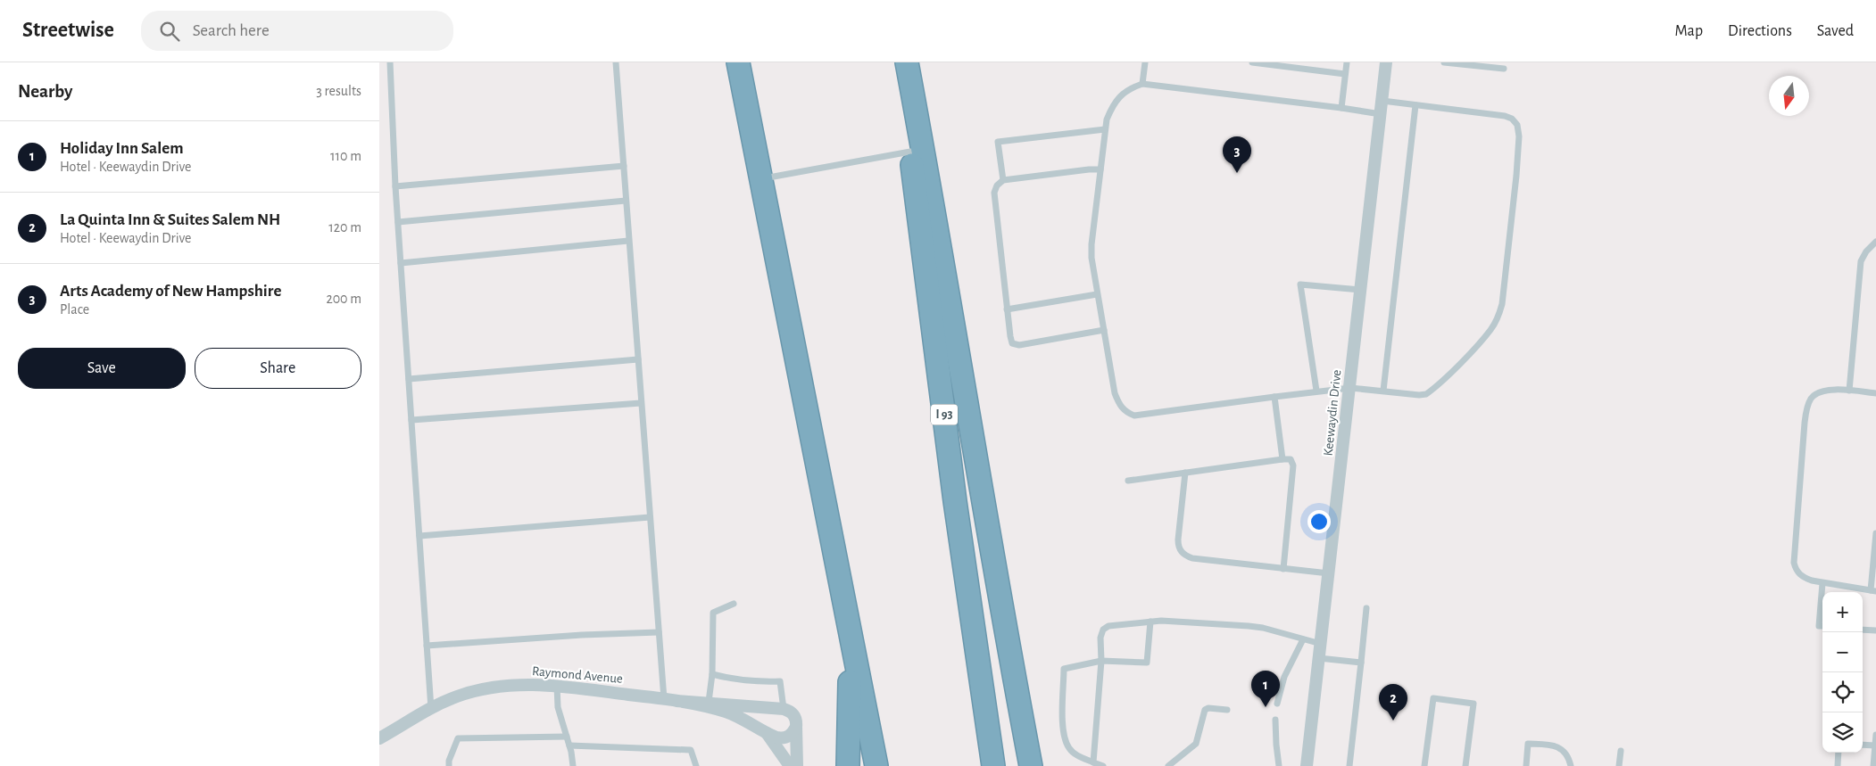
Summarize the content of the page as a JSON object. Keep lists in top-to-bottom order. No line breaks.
{"streets":{"highway":["I 93"],"street":["Keewaydin Drive","Raymond Avenue"]},"north":"bottom","page":{"header":"Streetwise","search":"Search here","nav":["Map","Directions","Saved"],"heading":["Nearby","3 results"],"list":[{"mark":"1","name":"Holiday Inn Salem","note":"Hotel · Keewaydin Drive","value":"110 m"},{"mark":"2","name":"La Quinta Inn & Suites Salem NH","note":"Hotel · Keewaydin Drive","value":"120 m"},{"mark":"3","name":"Arts Academy of New Hampshire","note":"Place","value":"200 m"}],"pins":["3","1","2"],"buttons":["Save","Share"],"map_buttons":["+","−"]}}
